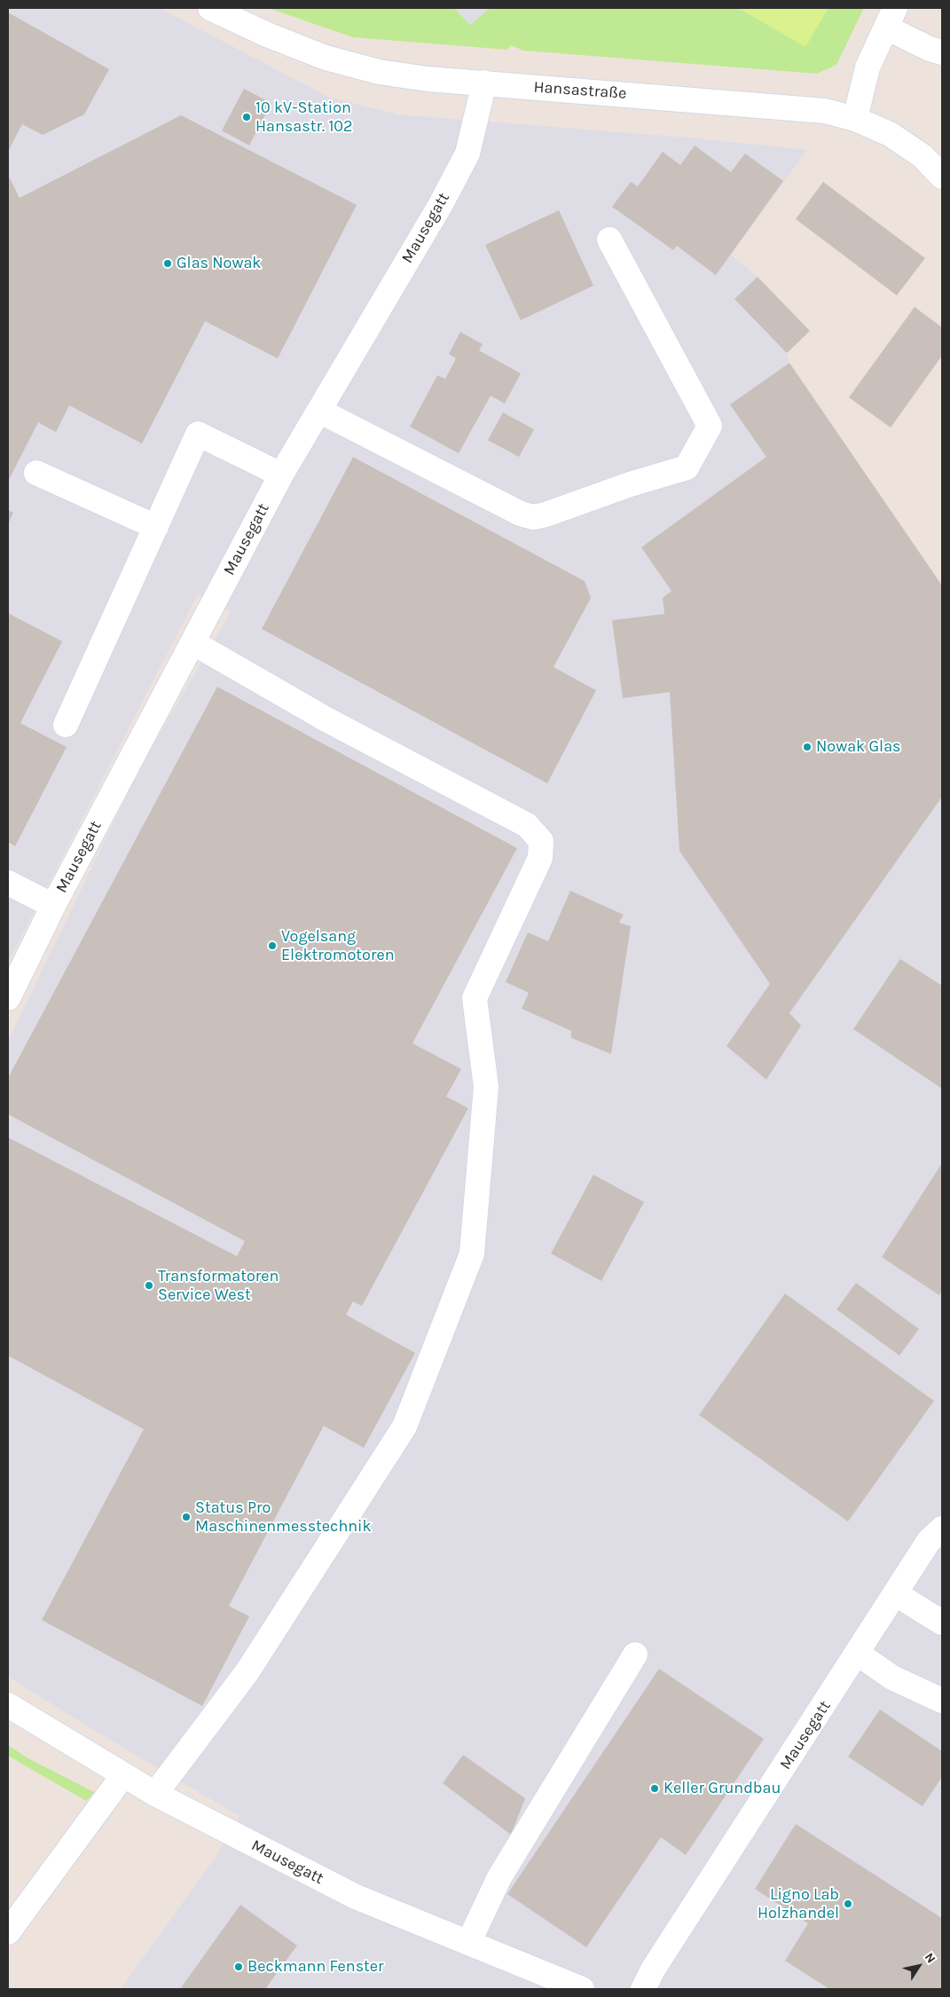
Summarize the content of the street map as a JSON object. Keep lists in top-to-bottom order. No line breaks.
{"streets":{"street":["Hansastraße","Mausegatt"]},"crossings":[["Hansastraße","Mausegatt"]],"places":["10 kV-Station Hansastr. 102","Glas Nowak","Nowak Glas","Vogelsang Elektromotoren","Transformatoren Service West","Status Pro Maschinenmesstechnik","Keller Grundbau","Ligno Lab Holzhandel","Beckmann Fenster"],"north":"top right"}
